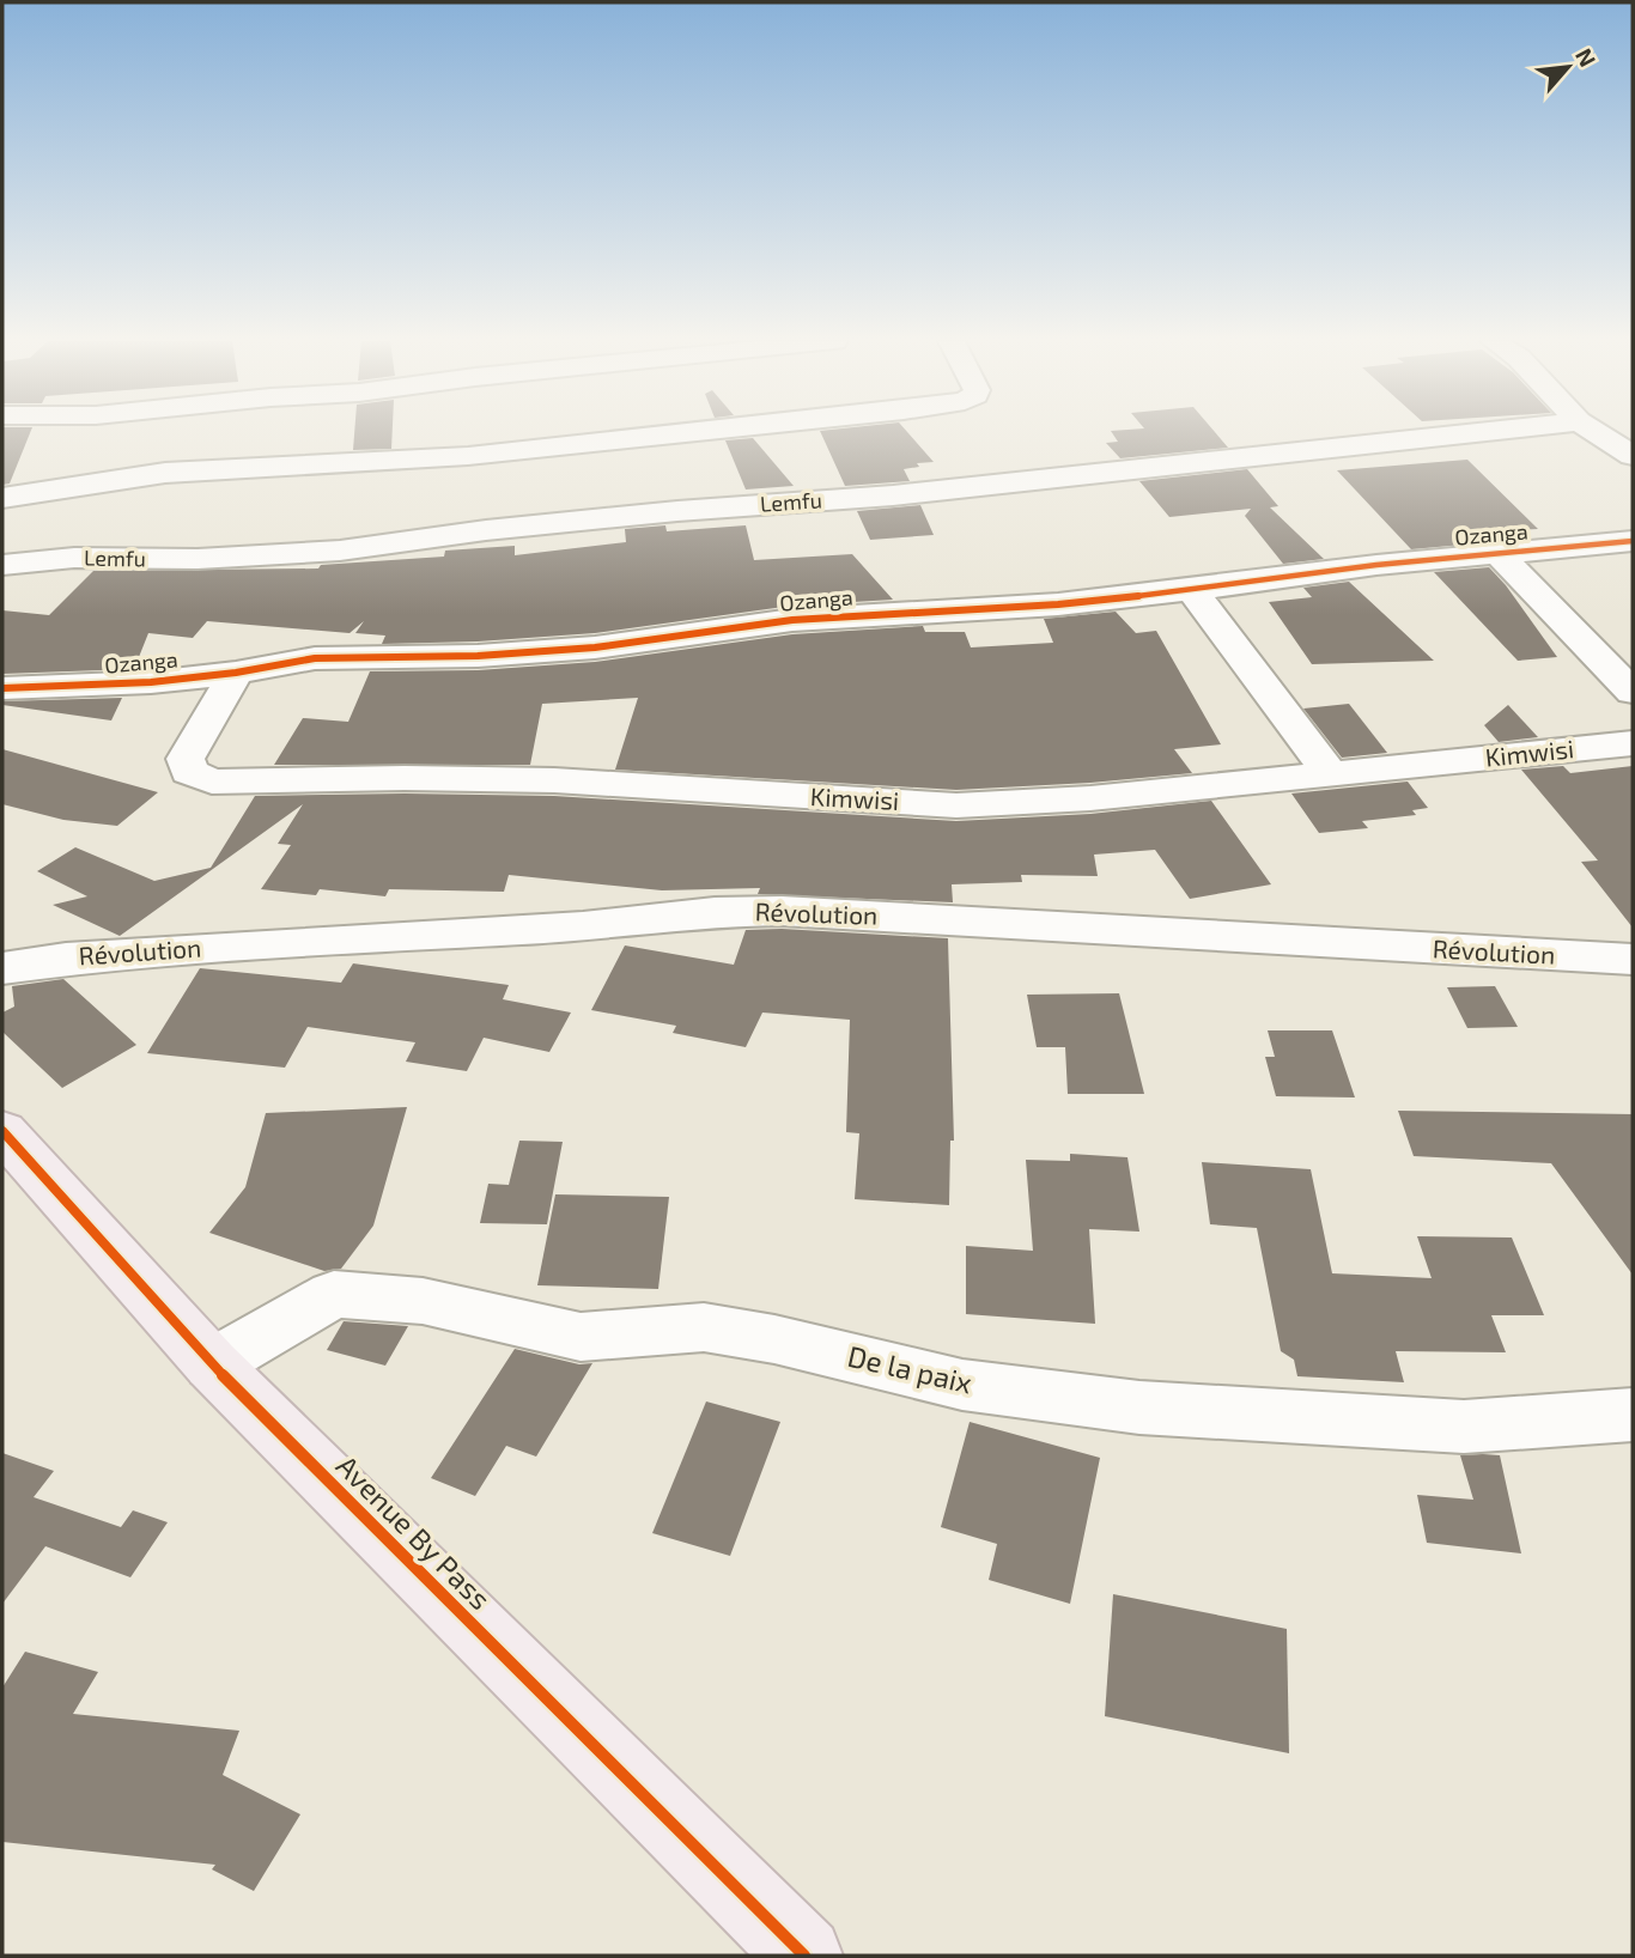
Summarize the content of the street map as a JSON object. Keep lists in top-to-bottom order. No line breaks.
{"streets":{"highway":["Avenue By Pass"],"street":["Lemfu","Ozanga","Kimwisi","Révolution","De la paix"]},"crossings":[["Ozanga","Kimwisi"],["De la paix","Avenue By Pass"]],"north":"top right"}
